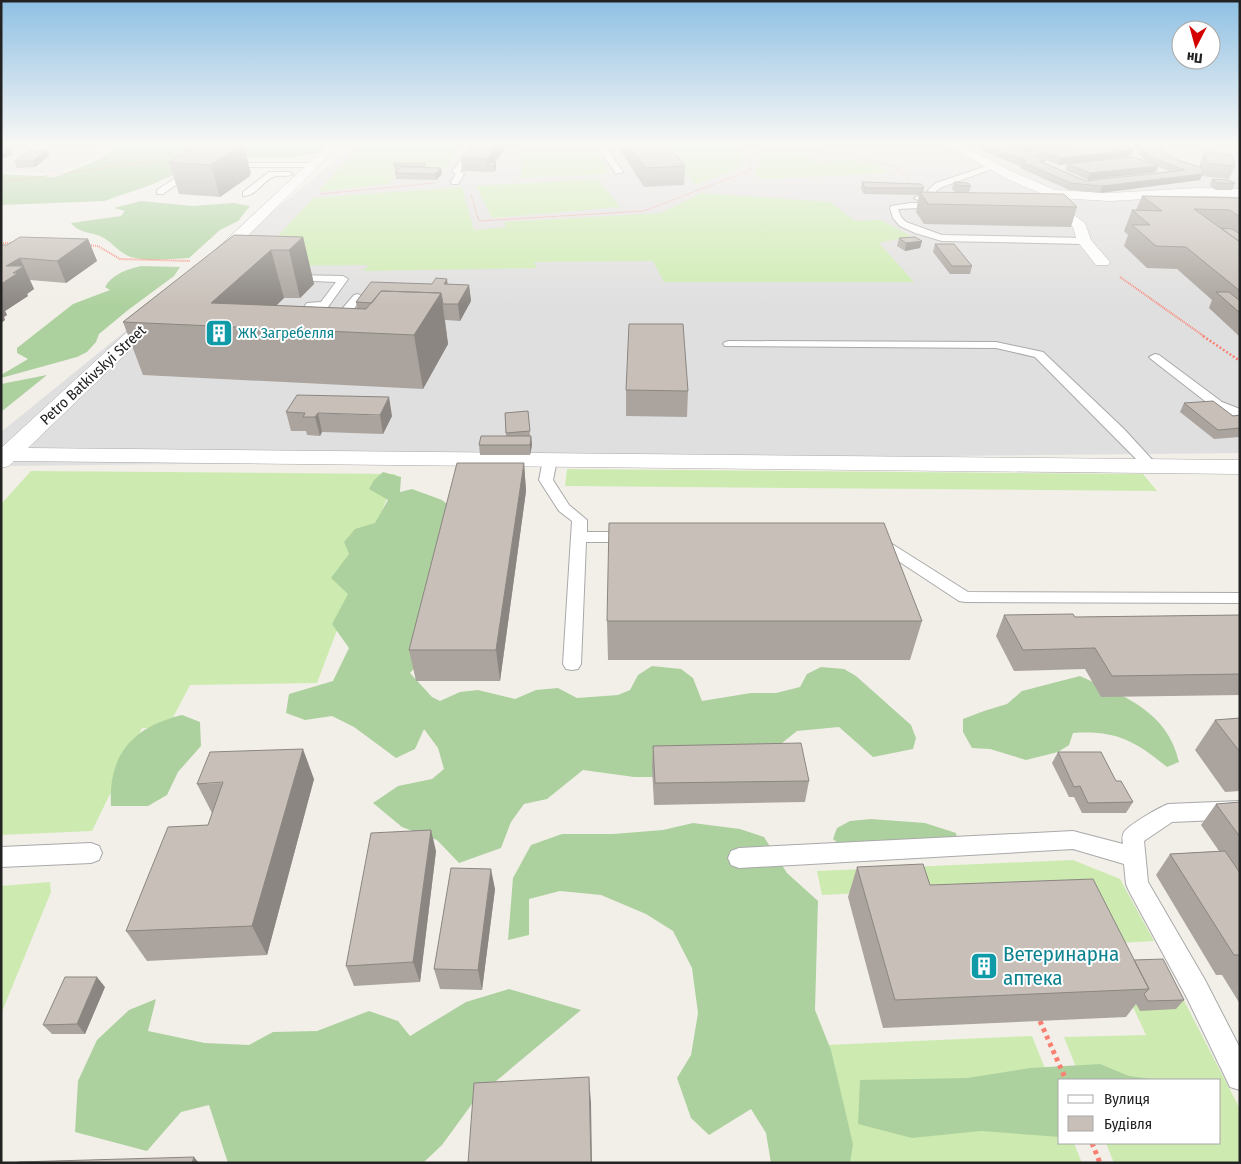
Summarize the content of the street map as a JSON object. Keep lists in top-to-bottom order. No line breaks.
{"streets":{"street":["Petro Batkivskyi Street"]},"places":{"building":["ЖК Загребелля","Ветеринарна аптека"]},"legend":["Вулиця","Будівля"],"north":"bottom"}
